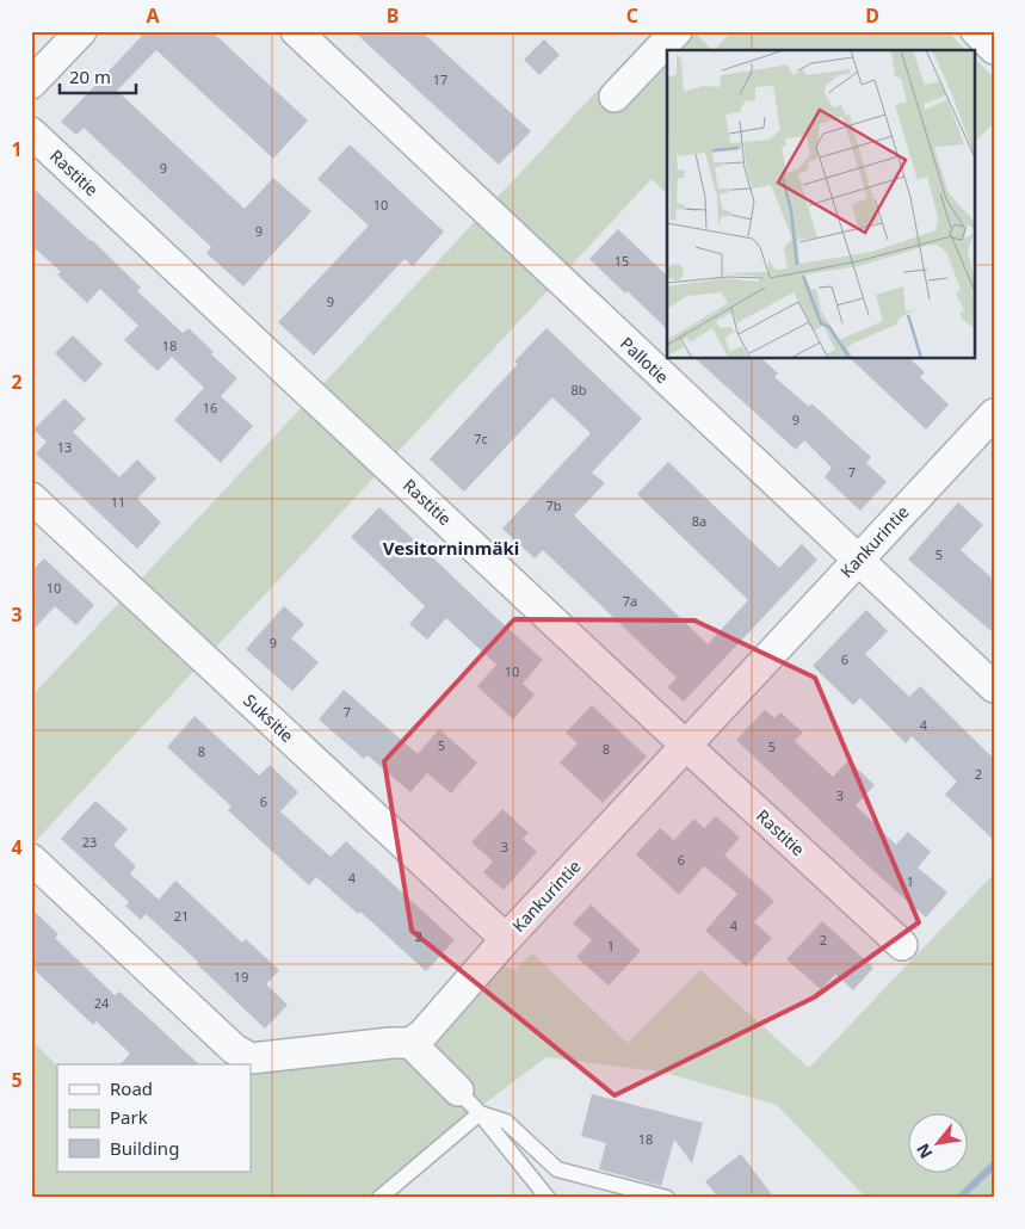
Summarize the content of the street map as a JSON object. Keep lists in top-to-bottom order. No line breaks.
{"streets":{"street":["Rastitie","Pallotie","Kankurintie","Suksitie"]},"crossings":[["Rastitie","Kankurintie"],["Pallotie","Kankurintie"],["Kankurintie","Suksitie"]],"districts":["Vesitorninmäki"],"house_numbers":["17","9","10","9","15","9","18","8b","16","9","7c","13","7","11","7b","8a","5","10","7a","9","6","10","7","4","5","5","8","8","2","3","6","23","3","6","4","1","21","4","2","2","1","19","24","18"],"legend":["Road","Park","Building"],"scale_bar":"20 m","north":"bottom left","grid":{"columns":["A","B","C","D"],"rows":["1","2","3","4","5"]}}
